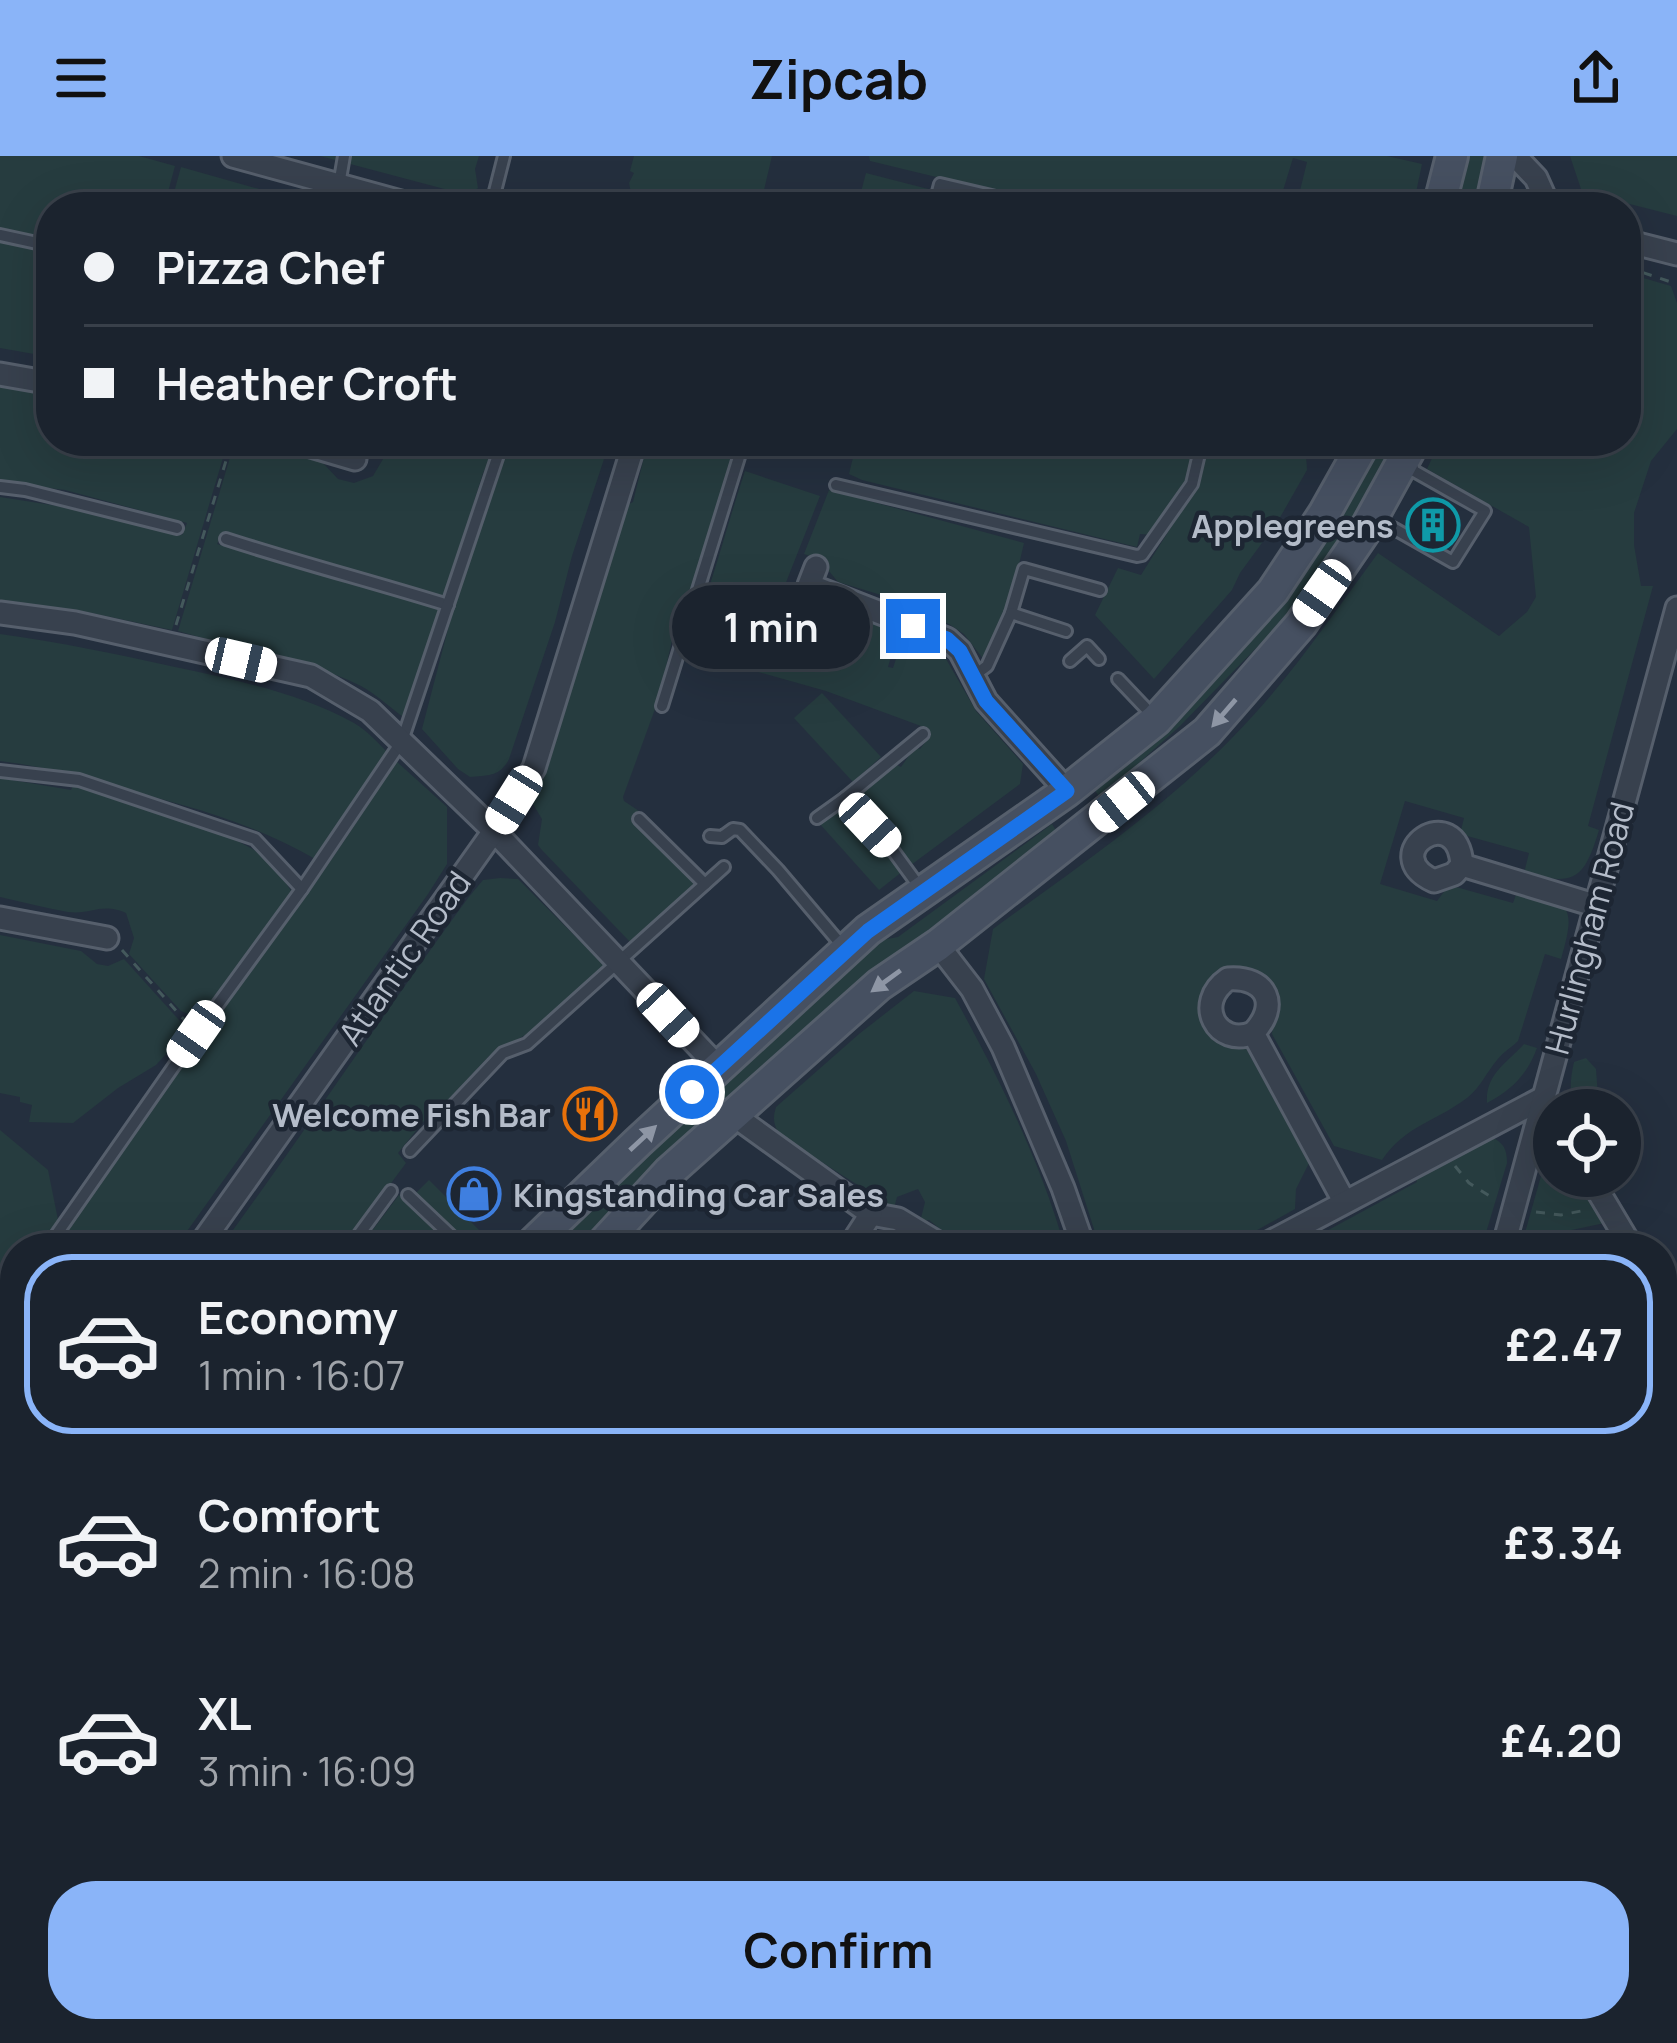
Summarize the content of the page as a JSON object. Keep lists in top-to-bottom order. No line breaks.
{"streets":{"street":["Hurlingham Road","Atlantic Road"]},"places":{"building":["Applegreens"],"restaurant":["Welcome Fish Bar"],"shop":["Kingstanding Car Sales"]},"page":{"header":"Zipcab","banner":["Pizza Chef","Heather Croft"],"bubble":"1 min","list":[{"name":"Economy","note":"1 min · 16:07","value":"£2.47"},{"name":"Comfort","note":"2 min · 16:08","value":"£3.34"},{"name":"XL","note":"3 min · 16:09","value":"£4.20"}],"buttons":"Confirm"}}
